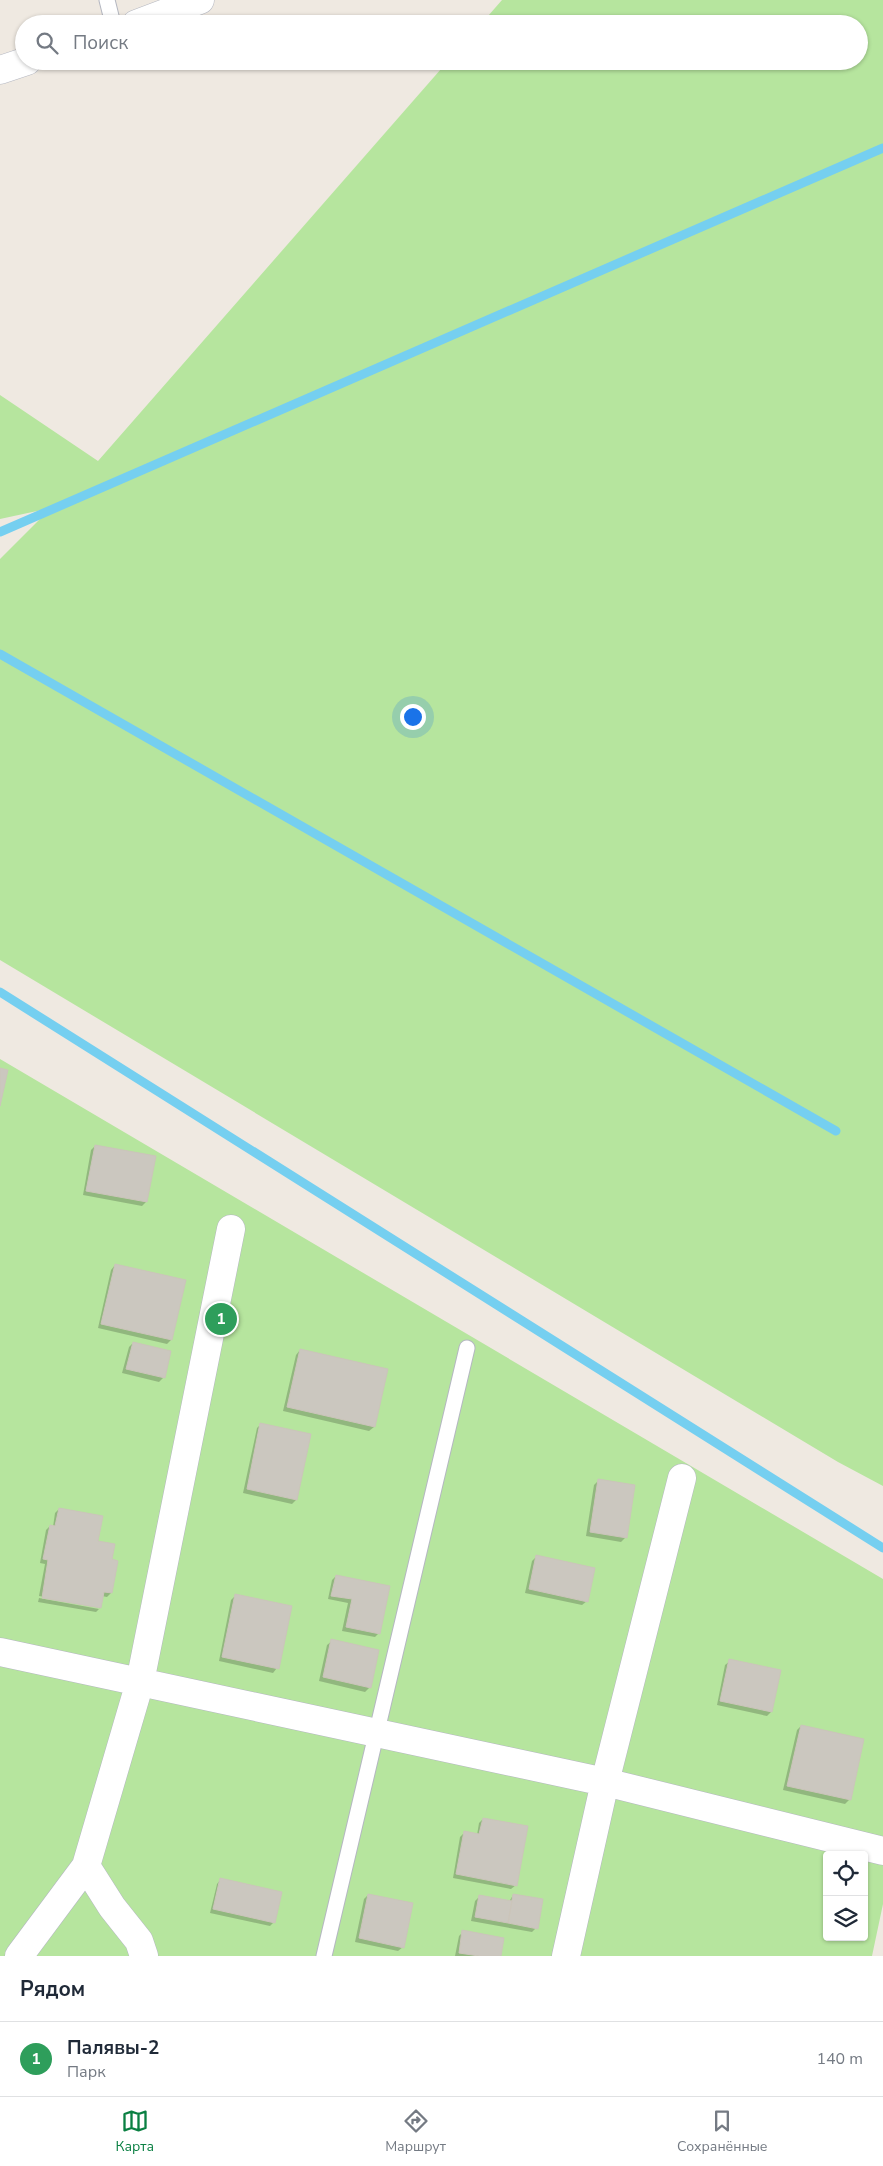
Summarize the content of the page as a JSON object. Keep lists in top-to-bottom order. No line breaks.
{"page":{"search":"Поиск","pins":"1","heading":"Рядом","list":[{"mark":"1","name":"Палявы-2","note":"Парк","value":"140 m"}],"nav":["Карта","Маршрут","Сохранённые"]}}
